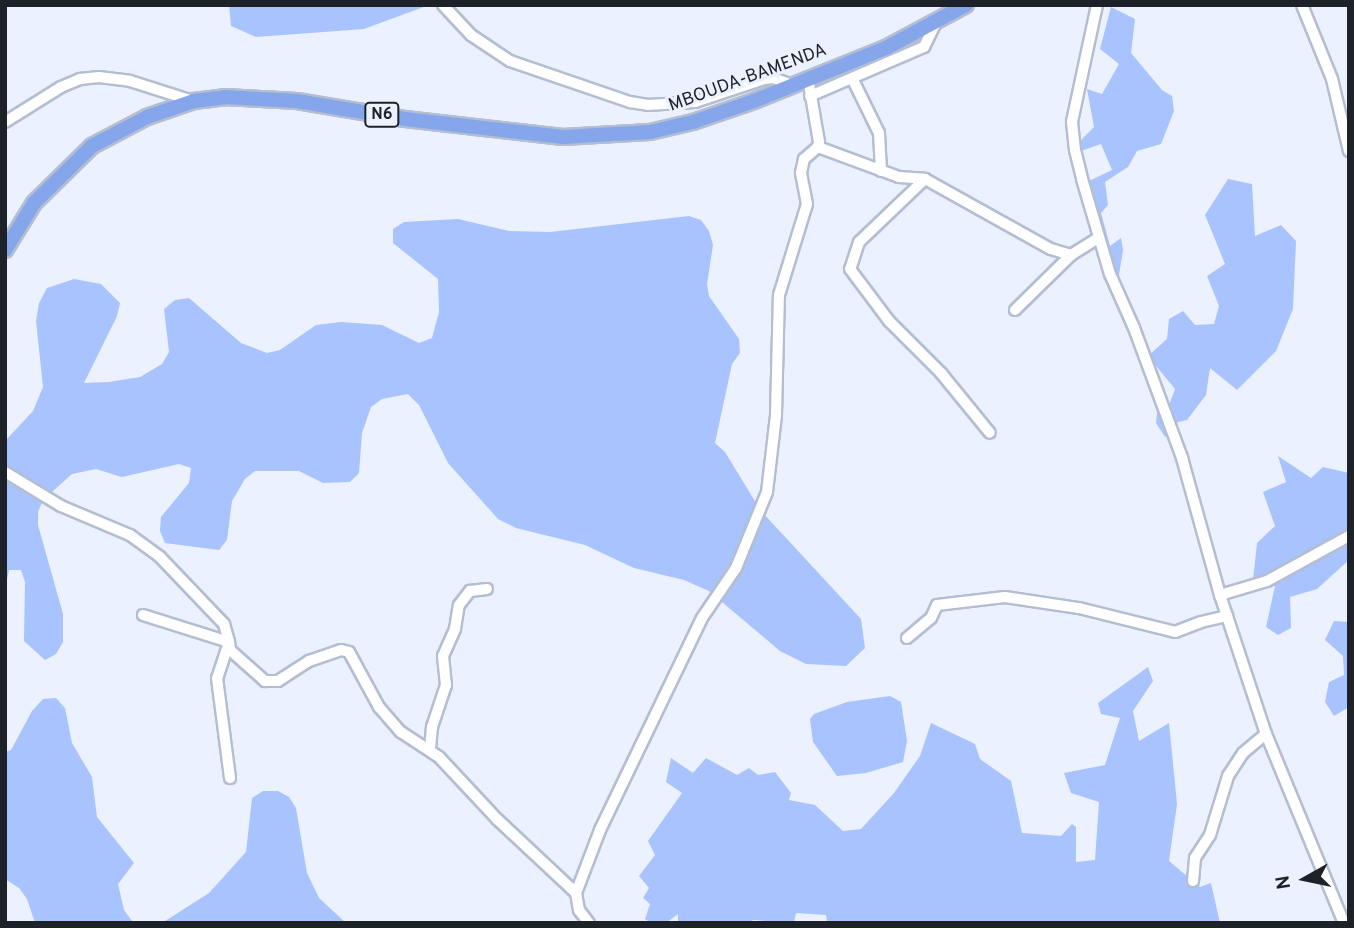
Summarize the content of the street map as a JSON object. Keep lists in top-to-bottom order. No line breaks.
{"streets":{"highway":["MBOUDA-BAMENDA","N6"]},"north":"left"}
